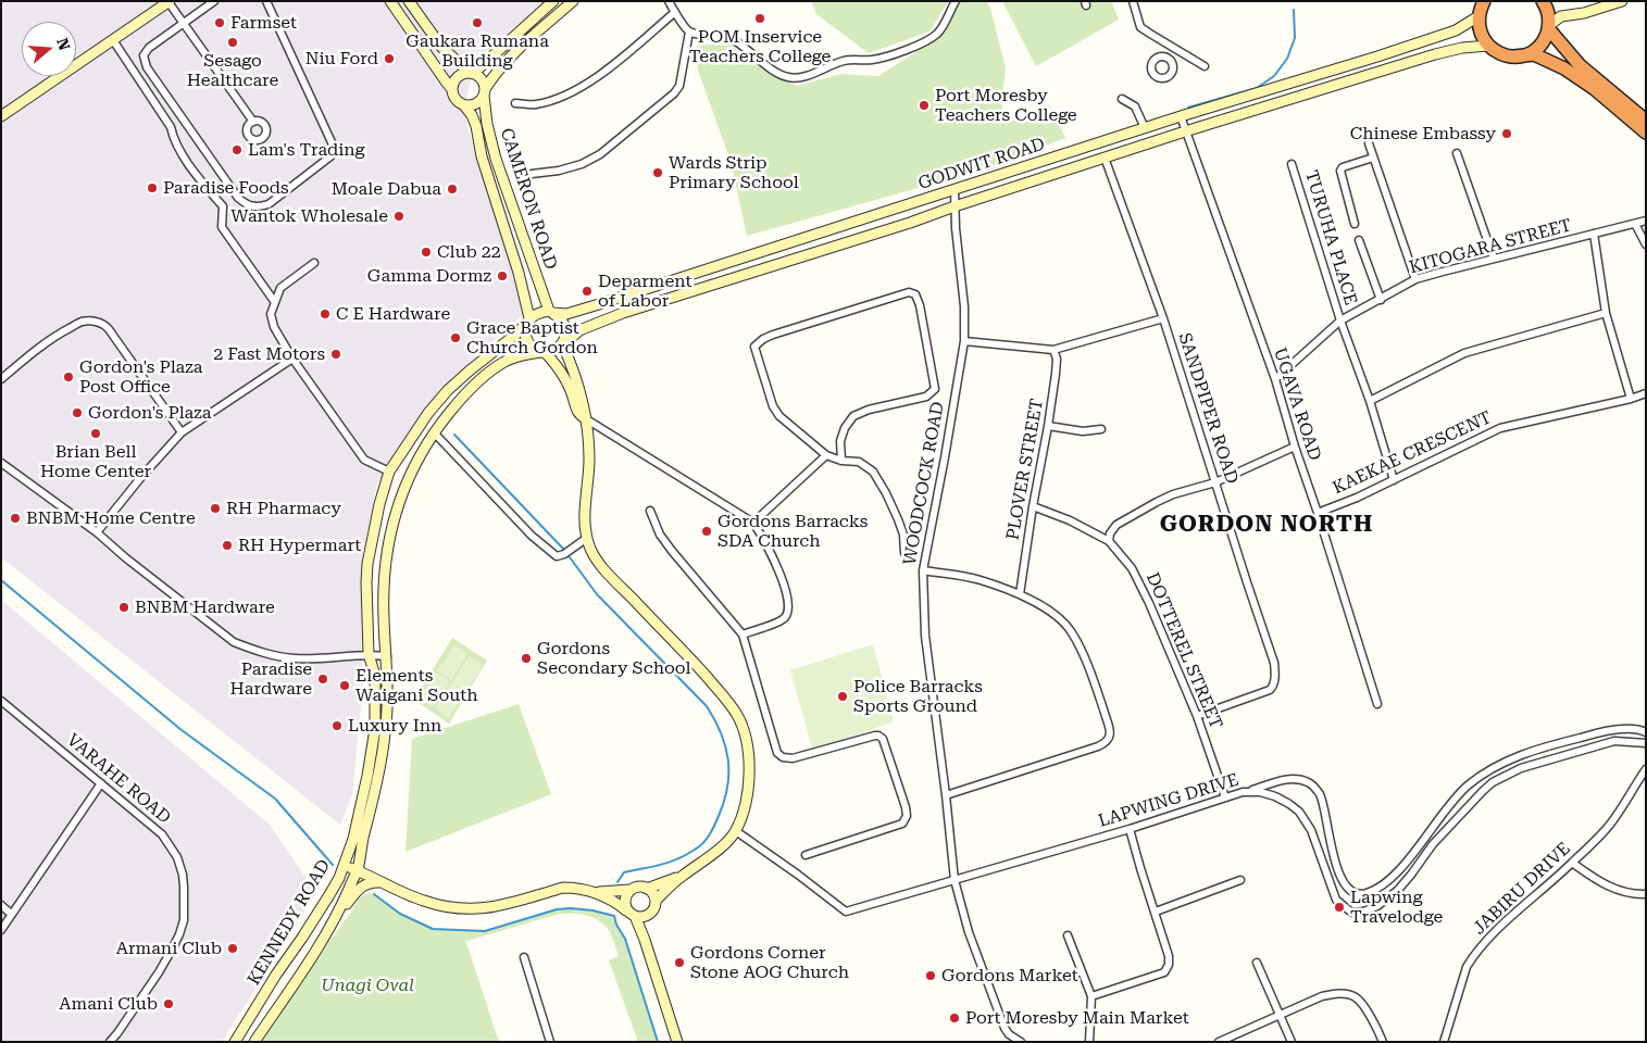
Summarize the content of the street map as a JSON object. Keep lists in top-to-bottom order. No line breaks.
{"streets":{"main road":["GODWIT ROAD","CAMERON ROAD","KENNEDY ROAD"],"street":["TURUHA PLACE","KITOGARA STREET","UGAVA ROAD","SANDPIPER ROAD","KAEKAE CRESCENT","PLOVER STREET","WOODCOCK ROAD","DOTTEREL STREET","VARAHE ROAD","LAPWING DRIVE","JABIRU DRIVE"]},"crossings":[["GODWIT ROAD","CAMERON ROAD"],["GODWIT ROAD","UGAVA ROAD"],["GODWIT ROAD","SANDPIPER ROAD"],["GODWIT ROAD","WOODCOCK ROAD"],["GODWIT ROAD","KENNEDY ROAD"],["CAMERON ROAD","KENNEDY ROAD"],["TURUHA PLACE","KITOGARA STREET"],["TURUHA PLACE","KAEKAE CRESCENT"],["KITOGARA STREET","UGAVA ROAD"],["UGAVA ROAD","KAEKAE CRESCENT"],["SANDPIPER ROAD","DOTTEREL STREET"],["PLOVER STREET","DOTTEREL STREET"],["WOODCOCK ROAD","LAPWING DRIVE"],["DOTTEREL STREET","LAPWING DRIVE"]],"districts":["GORDON NORTH"],"parks":["Unagi Oval"],"places":["POM Inservice Teachers College","Farmset","Gaukara Rumana Building","Sesago Healthcare","Niu Ford","Port Moresby Teachers College","Chinese Embassy","Lam's Trading","Wards Strip Primary School","Paradise Foods","Moale Dabua","Wantok Wholesale","Club 22","Gamma Dormz","Deparment of Labor","C E Hardware","Grace Baptist Church Gordon","2 Fast Motors","Gordon's Plaza Post Office","Gordon's Plaza","Brian Bell Home Center","RH Pharmacy","BNBM Home Centre","Gordons Barracks SDA Church","RH Hypermart","BNBM Hardware","Gordons Secondary School","Paradise Hardware","Elements Waigani South","Police Barracks Sports Ground","Luxury Inn","Lapwing Travelodge","Armani Club","Gordons Corner Stone AOG Church","Gordons Market","Amani Club","Port Moresby Main Market"],"north":"right"}
